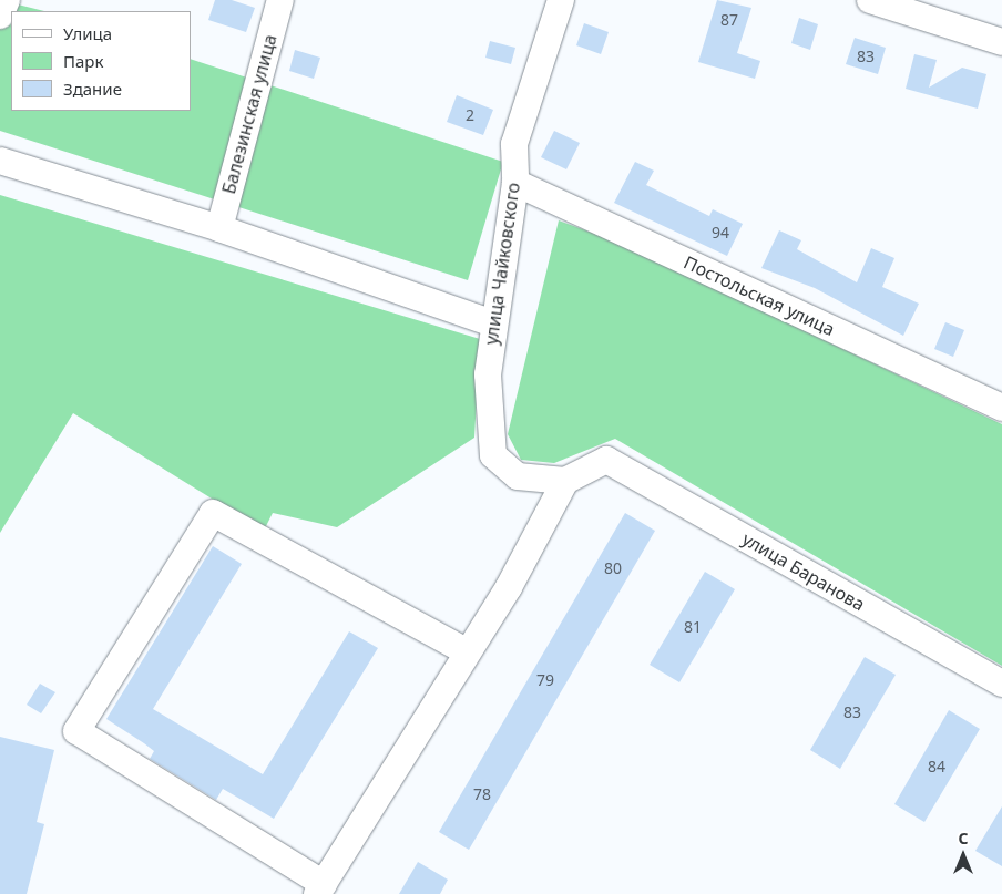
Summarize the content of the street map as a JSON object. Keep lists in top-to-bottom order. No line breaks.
{"streets":{"street":["Балезинская улица","улица Чайковского","Постольская улица","улица Баранова"]},"crossings":[["улица Чайковского","Постольская улица"],["улица Чайковского","улица Баранова"]],"house_numbers":["87","83","2","94","80","81","79","83","84","78"],"legend":["Улица","Парк","Здание"],"north":"top"}
